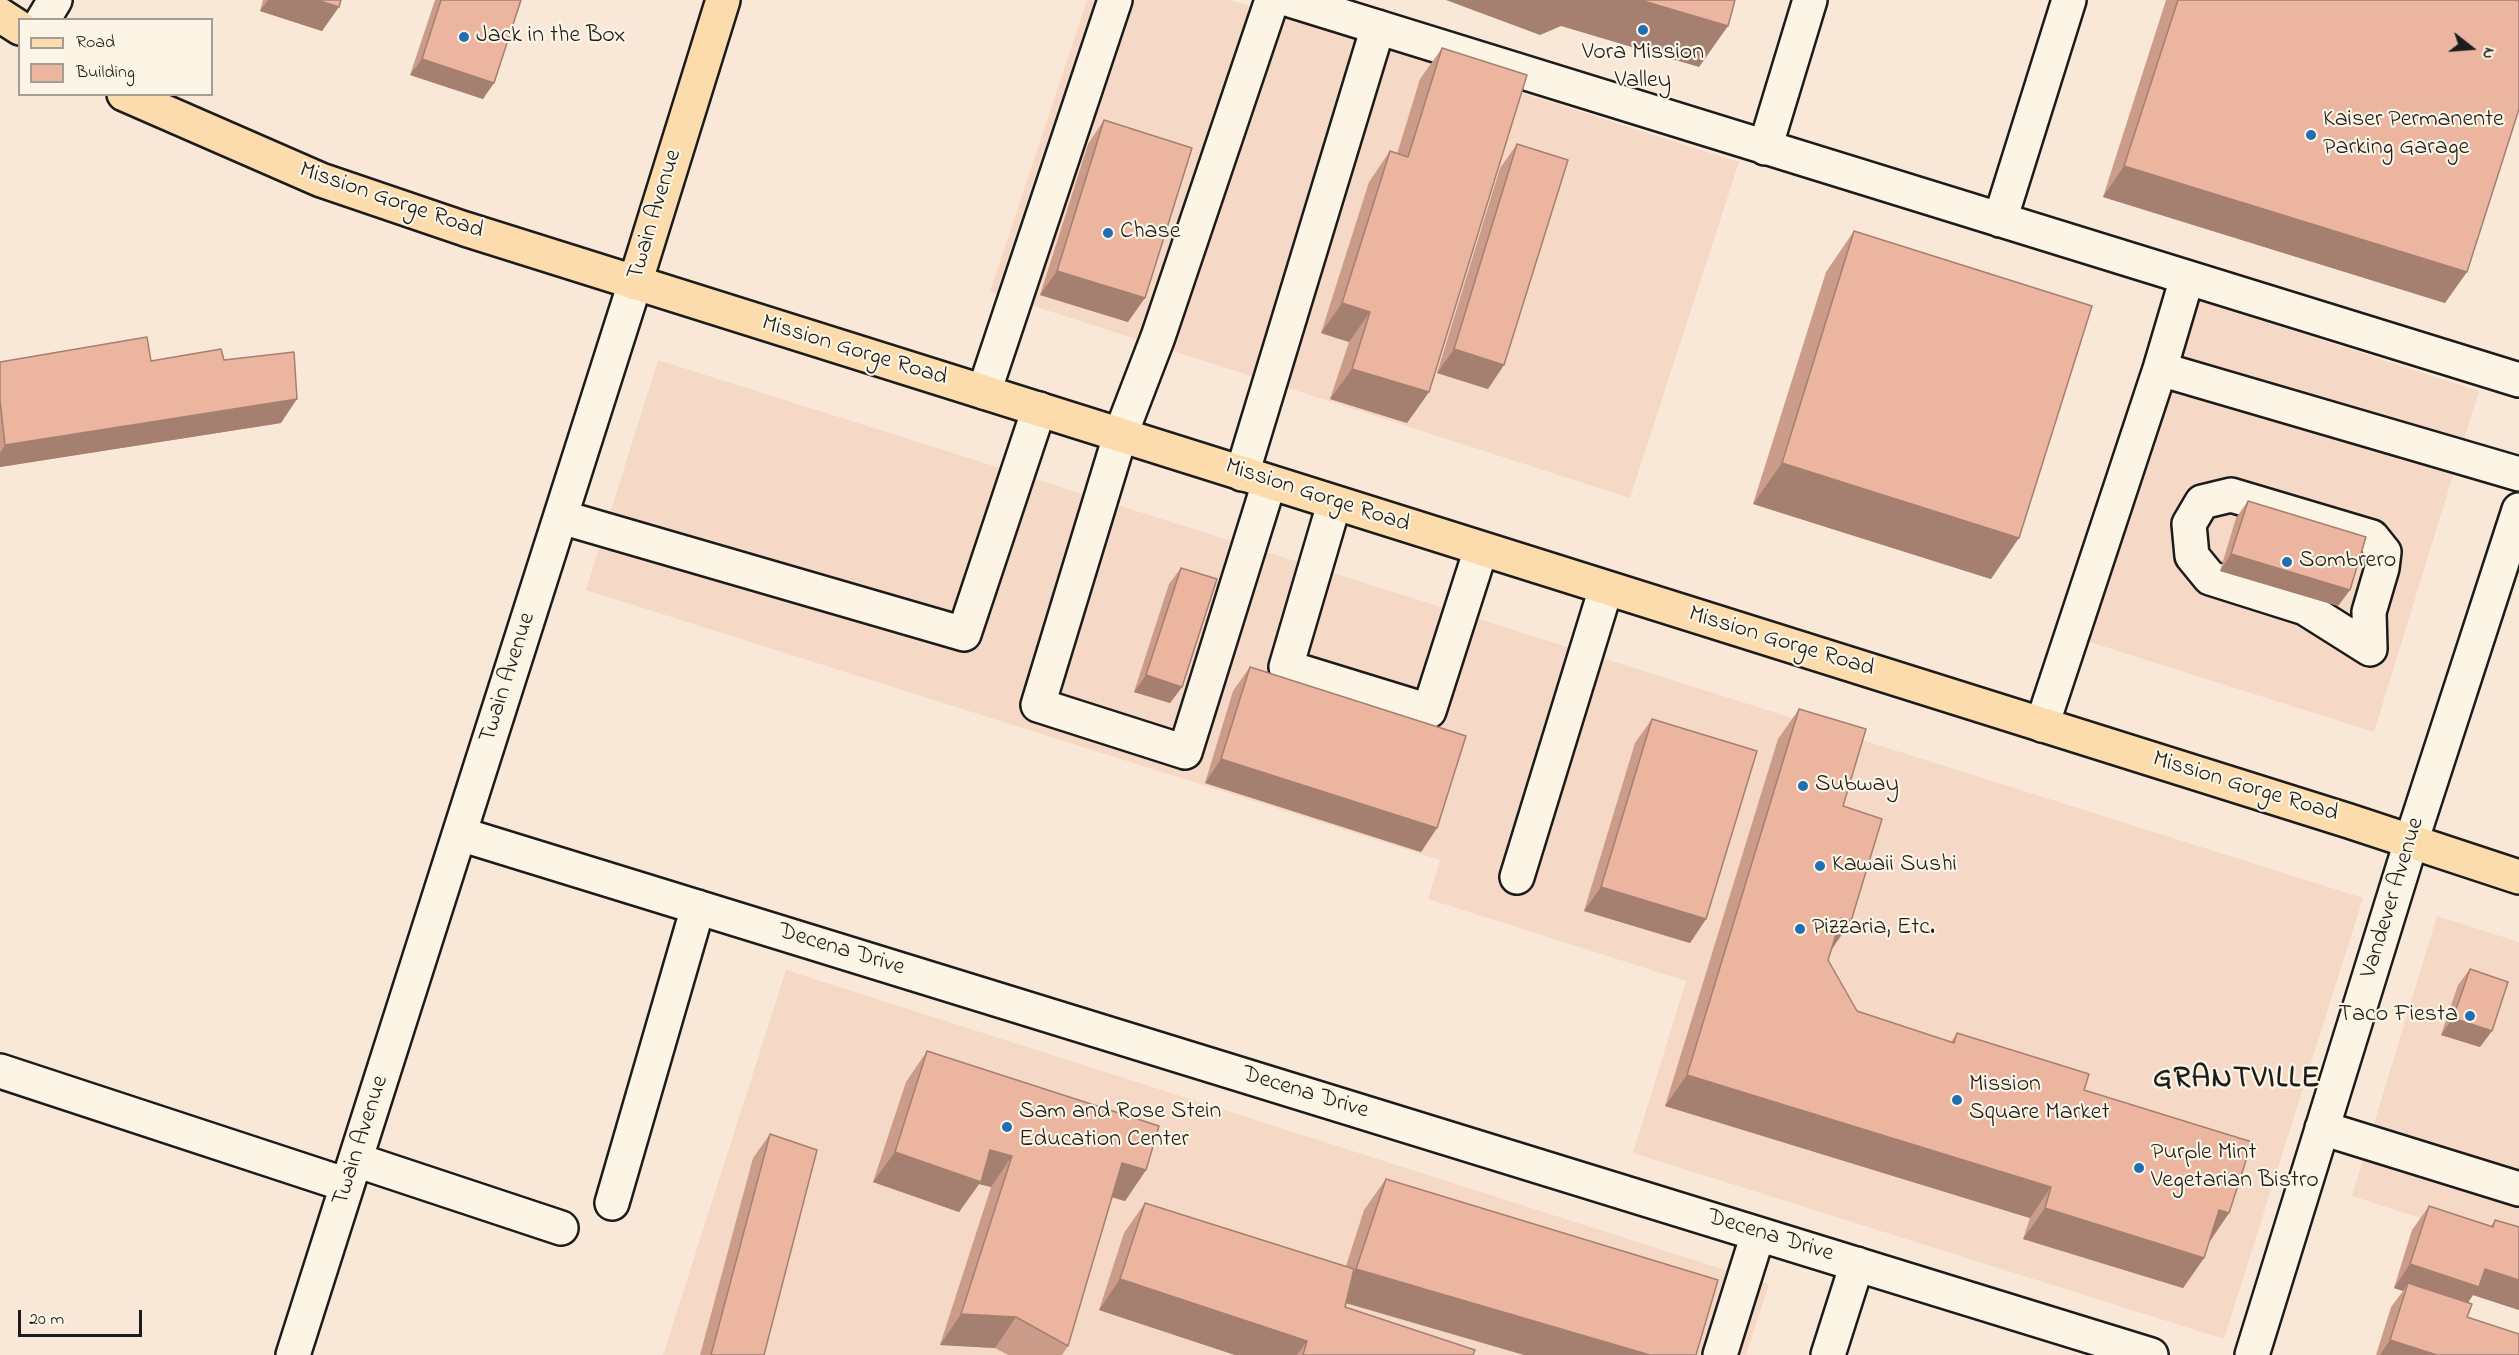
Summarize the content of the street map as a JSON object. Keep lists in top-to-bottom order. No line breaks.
{"streets":{"main road":["Mission Gorge Road","Twain Avenue"],"street":["Vandever Avenue","Decena Drive"]},"crossings":[["Mission Gorge Road","Twain Avenue"],["Mission Gorge Road","Vandever Avenue"],["Twain Avenue","Decena Drive"]],"districts":["GRANTVILLE"],"places":["Vora Mission Valley","Jack in the Box","Kaiser Permanente Parking Garage","Chase","Sombrero","Subway","Kawaii Sushi","Pizzaria, Etc.","Taco Fiesta","Mission Square Market","Sam and Rose Stein Education Center","Purple Mint Vegetarian Bistro"],"legend":["Road","Building"],"scale_bar":"20 m","north":"right"}
